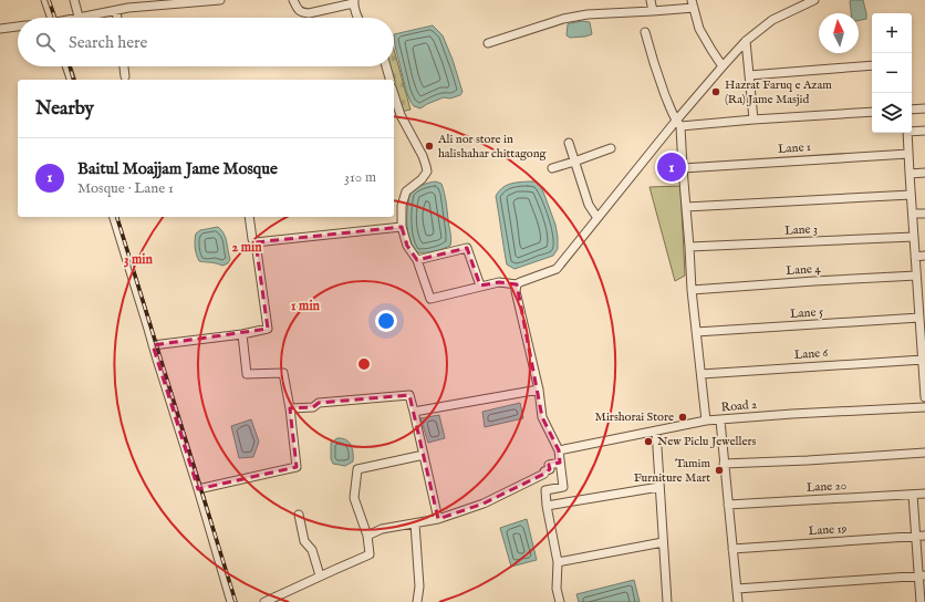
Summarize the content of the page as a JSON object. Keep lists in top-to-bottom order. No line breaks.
{"streets":{"street":["Lane 1","Lane 3","Lane 4","Lane 5","Lane 6","Road 2","Lane 20","Lane 19"]},"places":["Hazrat Faruq e Azam (Ra) Jame Masjid","Ali nor store in halishahar chittagong","Mirshorai Store","New Piclu Jewellers","Tamim Furniture Mart"],"north":"top","page":{"map_buttons":["+","−"],"search":"Search here","heading":"Nearby","list":[{"mark":"1","name":"Baitul Moajjam Jame Mosque","note":"Mosque · Lane 1","value":"310 m"}],"pins":"1"},"rings":["2 min","3 min","1 min"]}
